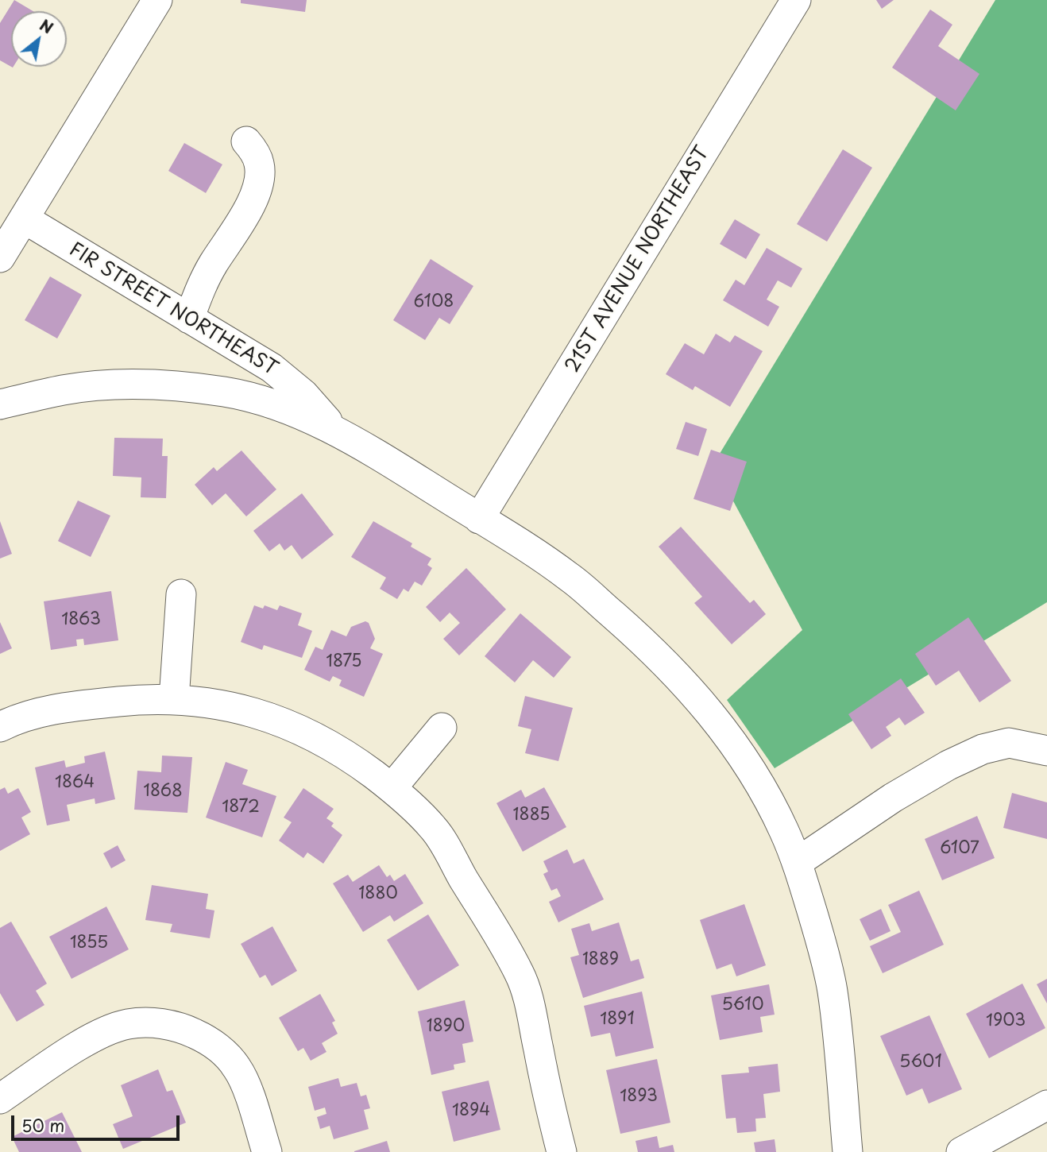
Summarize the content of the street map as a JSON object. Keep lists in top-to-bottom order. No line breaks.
{"streets":{"street":["21ST AVENUE NORTHEAST","FIR STREET NORTHEAST"]},"house_numbers":["6108","1863","1875","1864","1868","1872","1885","6107","1880","1855","1889","5610","1891","1903","1890","5601","1893","1894"],"scale_bar":"50 m","north":"top right"}
